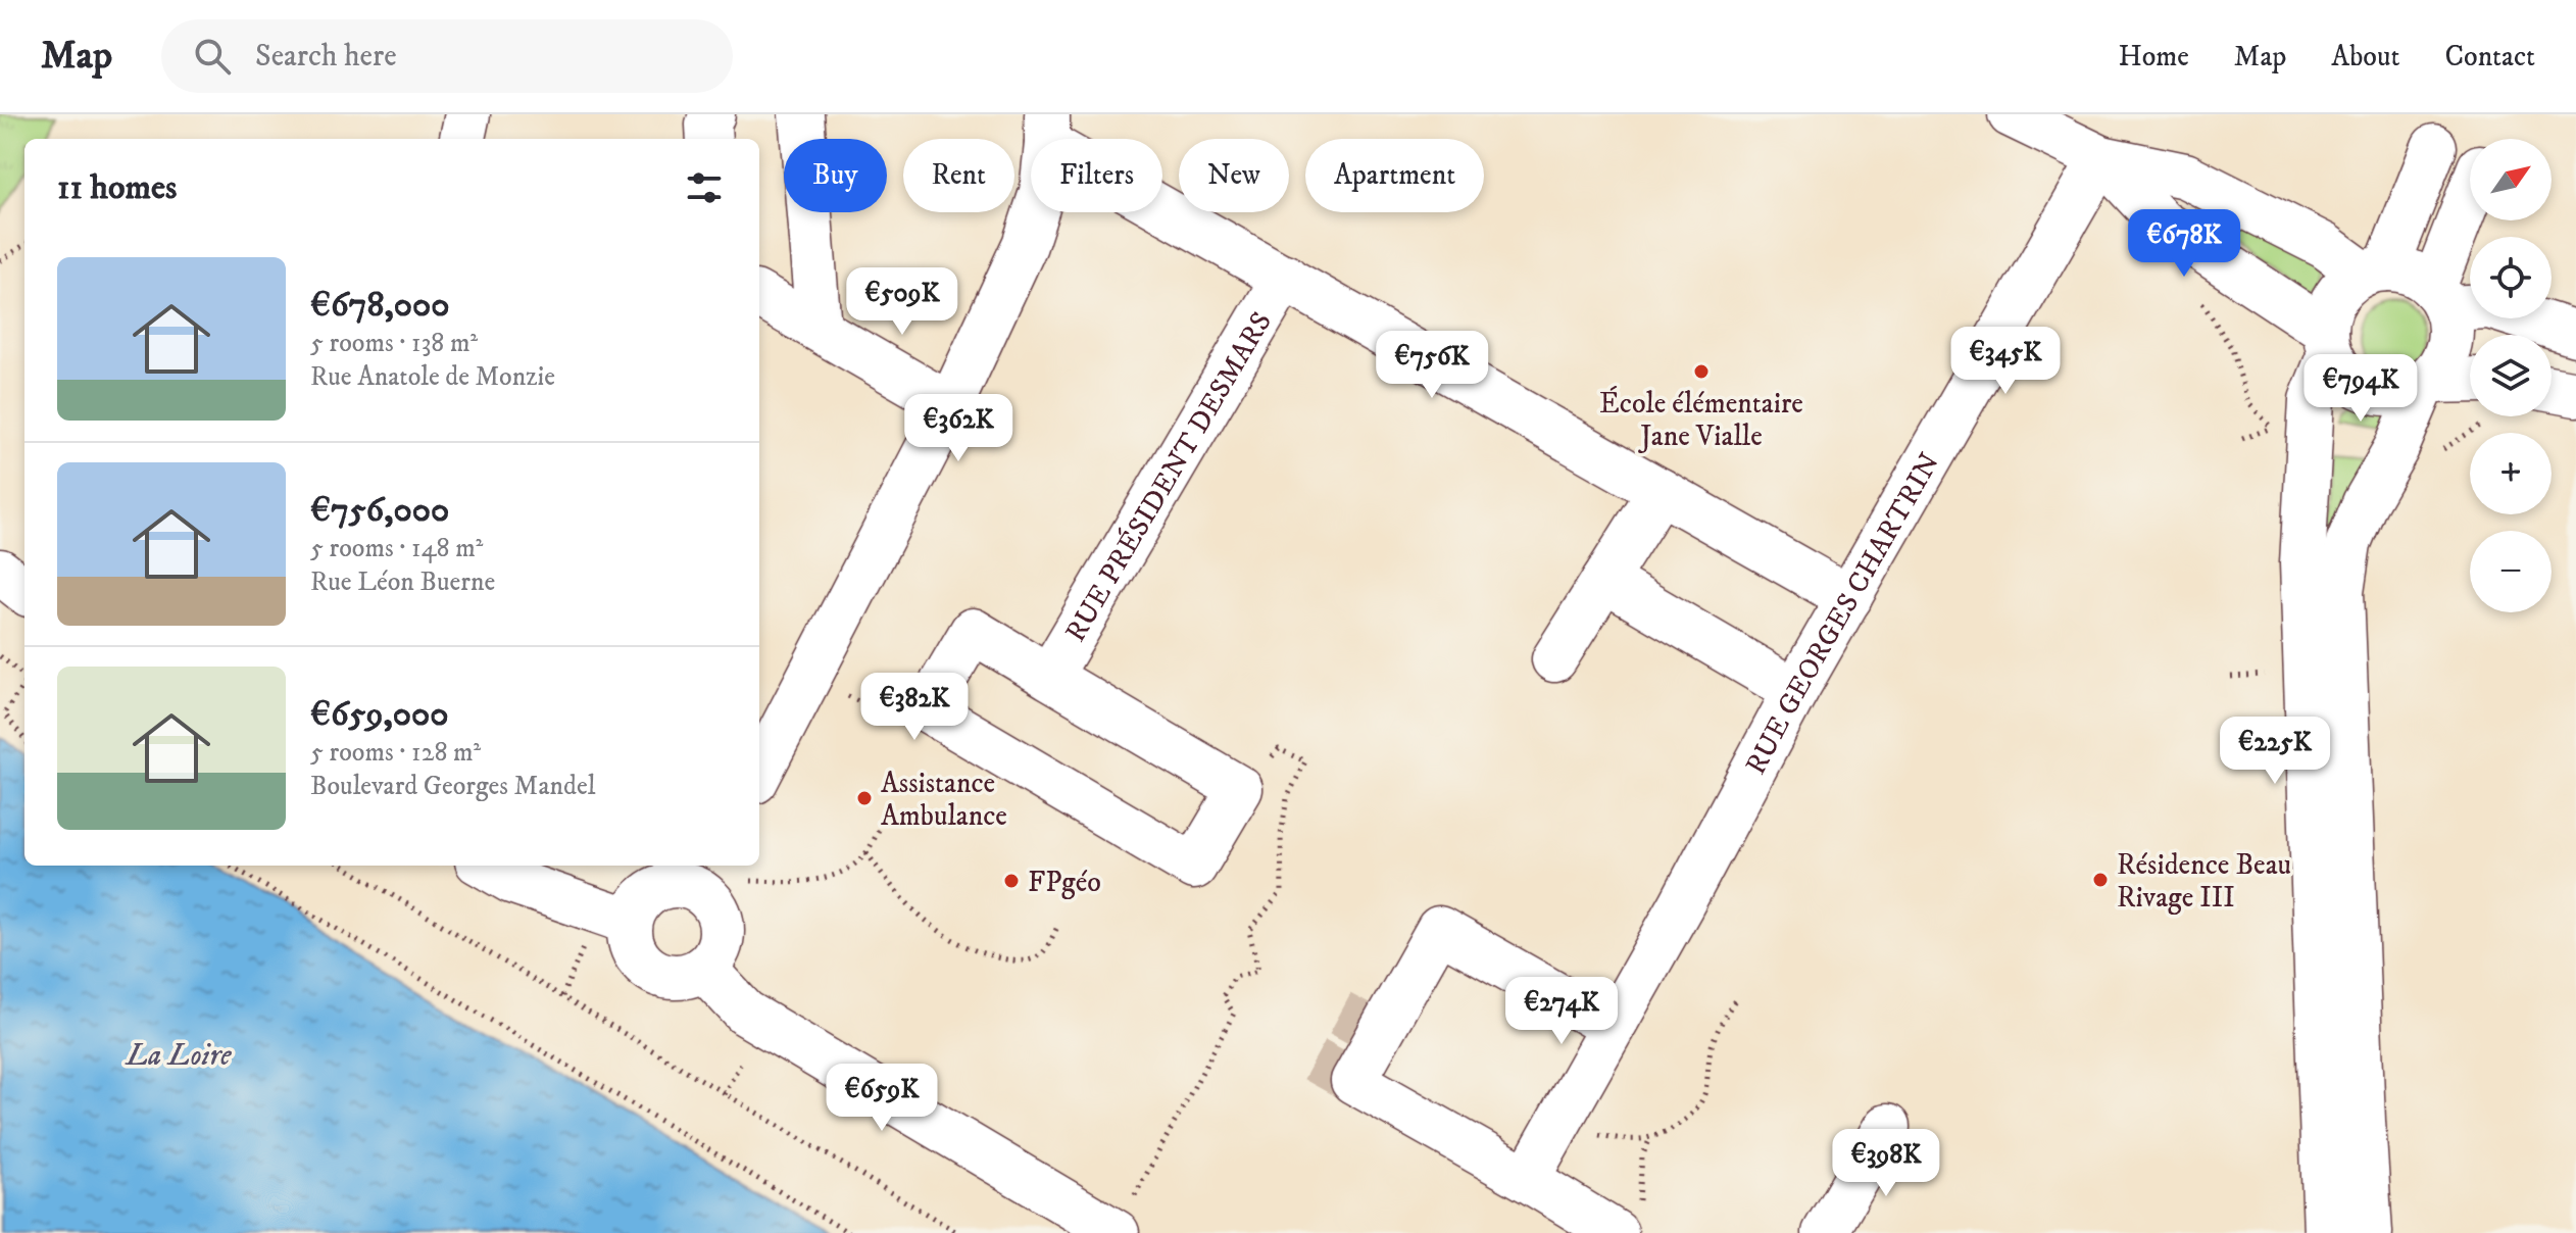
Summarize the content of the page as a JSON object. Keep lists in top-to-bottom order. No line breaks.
{"streets":{"street":["RUE PRÉSIDENT DESMARS","RUE GEORGES CHARTRIN"]},"water":["La Loire"],"places":["École élémentaire Jane Vialle","Assistance Ambulance","Résidence Beau Rivage III","FPgéo"],"north":"top right","page":{"header":"Map","search":"Search here","nav":["Home","Map","About","Contact"],"map_buttons":["+","−"],"chip":["Buy","Rent","Filters","New","Apartment"],"heading":"11 homes","price":["€678K","€509K","€345K","€756K","€794K","€362K","€382K","€225K","€274K","€659K","€398K"],"list":[{"name":"€678,000","note":"5 rooms · 138 m² · Rue Anatole de Monzie"},{"name":"€756,000","note":"5 rooms · 148 m² · Rue Léon Buerne"},{"name":"€659,000","note":"5 rooms · 128 m² · Boulevard Georges Mandel"}]}}
